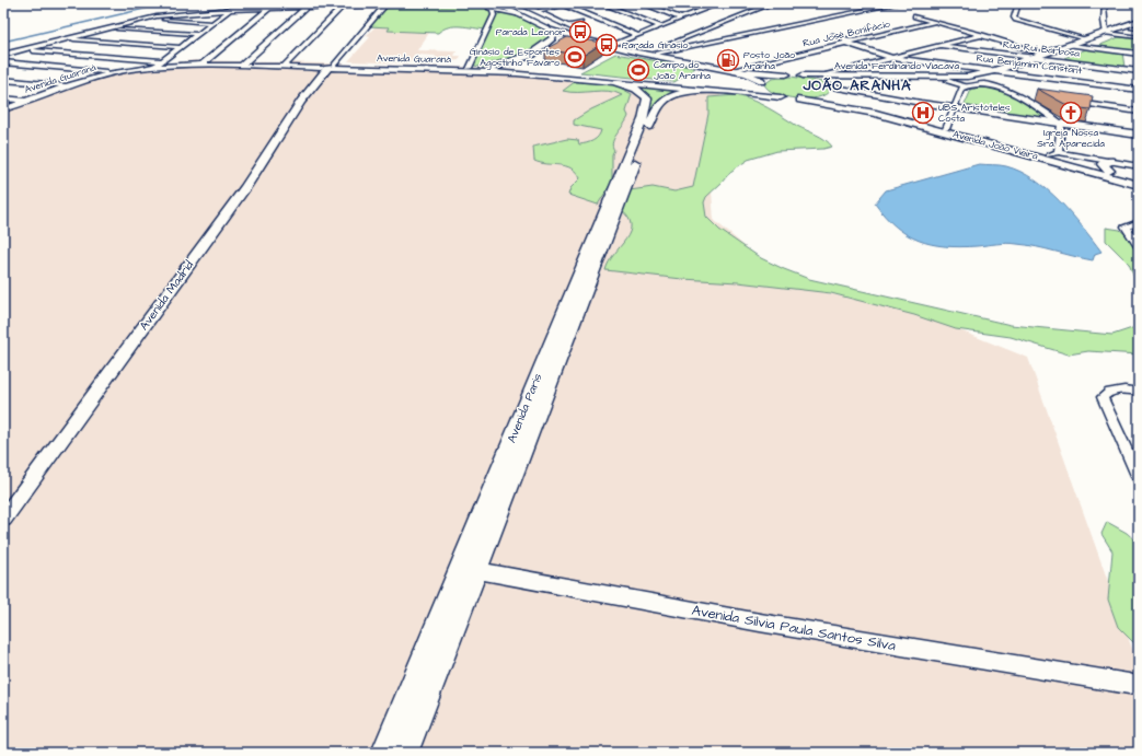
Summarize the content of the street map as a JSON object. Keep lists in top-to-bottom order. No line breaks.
{"streets":{"street":["Rua José Bonifácio","Rua Rui Barbosa","Avenida Guaraná","Rua Benjamim Constant","Avenida Ferdinando Viacava","Avenida João Vieira","Avenida Madrid","Avenida Paris","Avenida Silvia Paula Santos Silva"]},"crossings":[["Rua José Bonifácio","Rua Rui Barbosa"],["Rua José Bonifácio","Rua Benjamim Constant"],["Rua Rui Barbosa","Avenida Ferdinando Viacava"],["Avenida Guaraná","Avenida Ferdinando Viacava"],["Avenida Guaraná","Avenida João Vieira"],["Avenida Guaraná","Avenida Madrid"],["Avenida Guaraná","Avenida Paris"],["Rua Benjamim Constant","Avenida Ferdinando Viacava"],["Avenida Ferdinando Viacava","Avenida João Vieira"],["Avenida Paris","Avenida Silvia Paula Santos Silva"]],"districts":["JOÃO ARANHA"],"places":{"bus stop":["Parada Leonor","Parada Ginásio"],"sports":["Ginásio de Esportes Agostinho Fávaro","Campo do João Aranha"],"fuel station":["Posto João Aranha"],"hospital":["UBS Aristóteles Costa"],"church":["Igreja Nossa Sra. Aparecida"]}}
